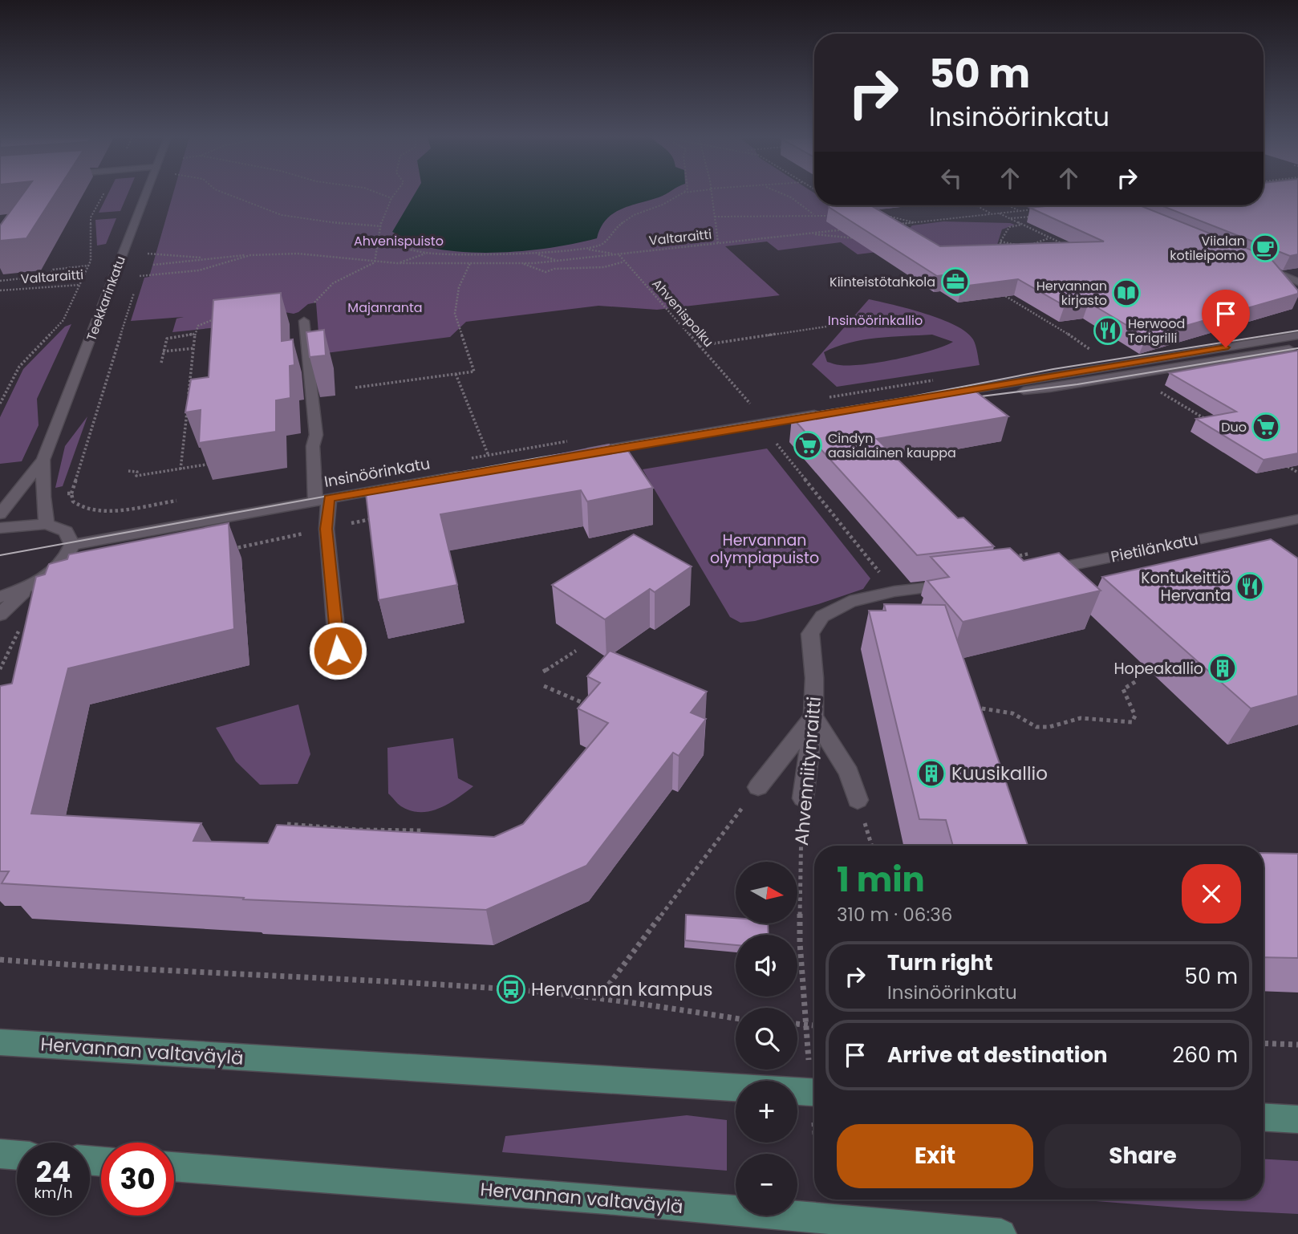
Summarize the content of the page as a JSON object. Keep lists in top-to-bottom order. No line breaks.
{"streets":{"main road":["Hervannan valtaväylä"],"street":["Teekkarinkatu","Insinöörinkatu","Pietilänkatu","Ahvenniitynraitti"],"path":["Valtaraitti","Ahvenispolku"]},"crossings":[["Valtaraitti","Teekkarinkatu"],["Valtaraitti","Ahvenispolku"]],"parks":["Ahvenispuisto","Majanranta","Insinöörinkallio","Hervannan olympiapuisto"],"places":{"cafe":["Viialan kotileipomo"],"office":["Kiinteistötahkola"],"library":["Hervannan kirjasto"],"restaurant":["Herwood Torigrilli","Kontukeittiö Hervanta"],"supermarket":["Duo","Cindyn aasialainen kauppa"],"building":["Hopeakallio","Kuusikallio"],"bus stop":["Hervannan kampus"]},"north":"right","page":{"turn":["50 m","Insinöörinkatu"],"heading":["1 min","310 m · 06:36"],"map_buttons":["+","−"],"list":[{"name":"Turn right","note":"Insinöörinkatu","value":"50 m"},{"name":"Arrive at destination","value":"260 m"}],"buttons":["Exit","Share"],"speed":"24 km/h","limit":"30"}}
